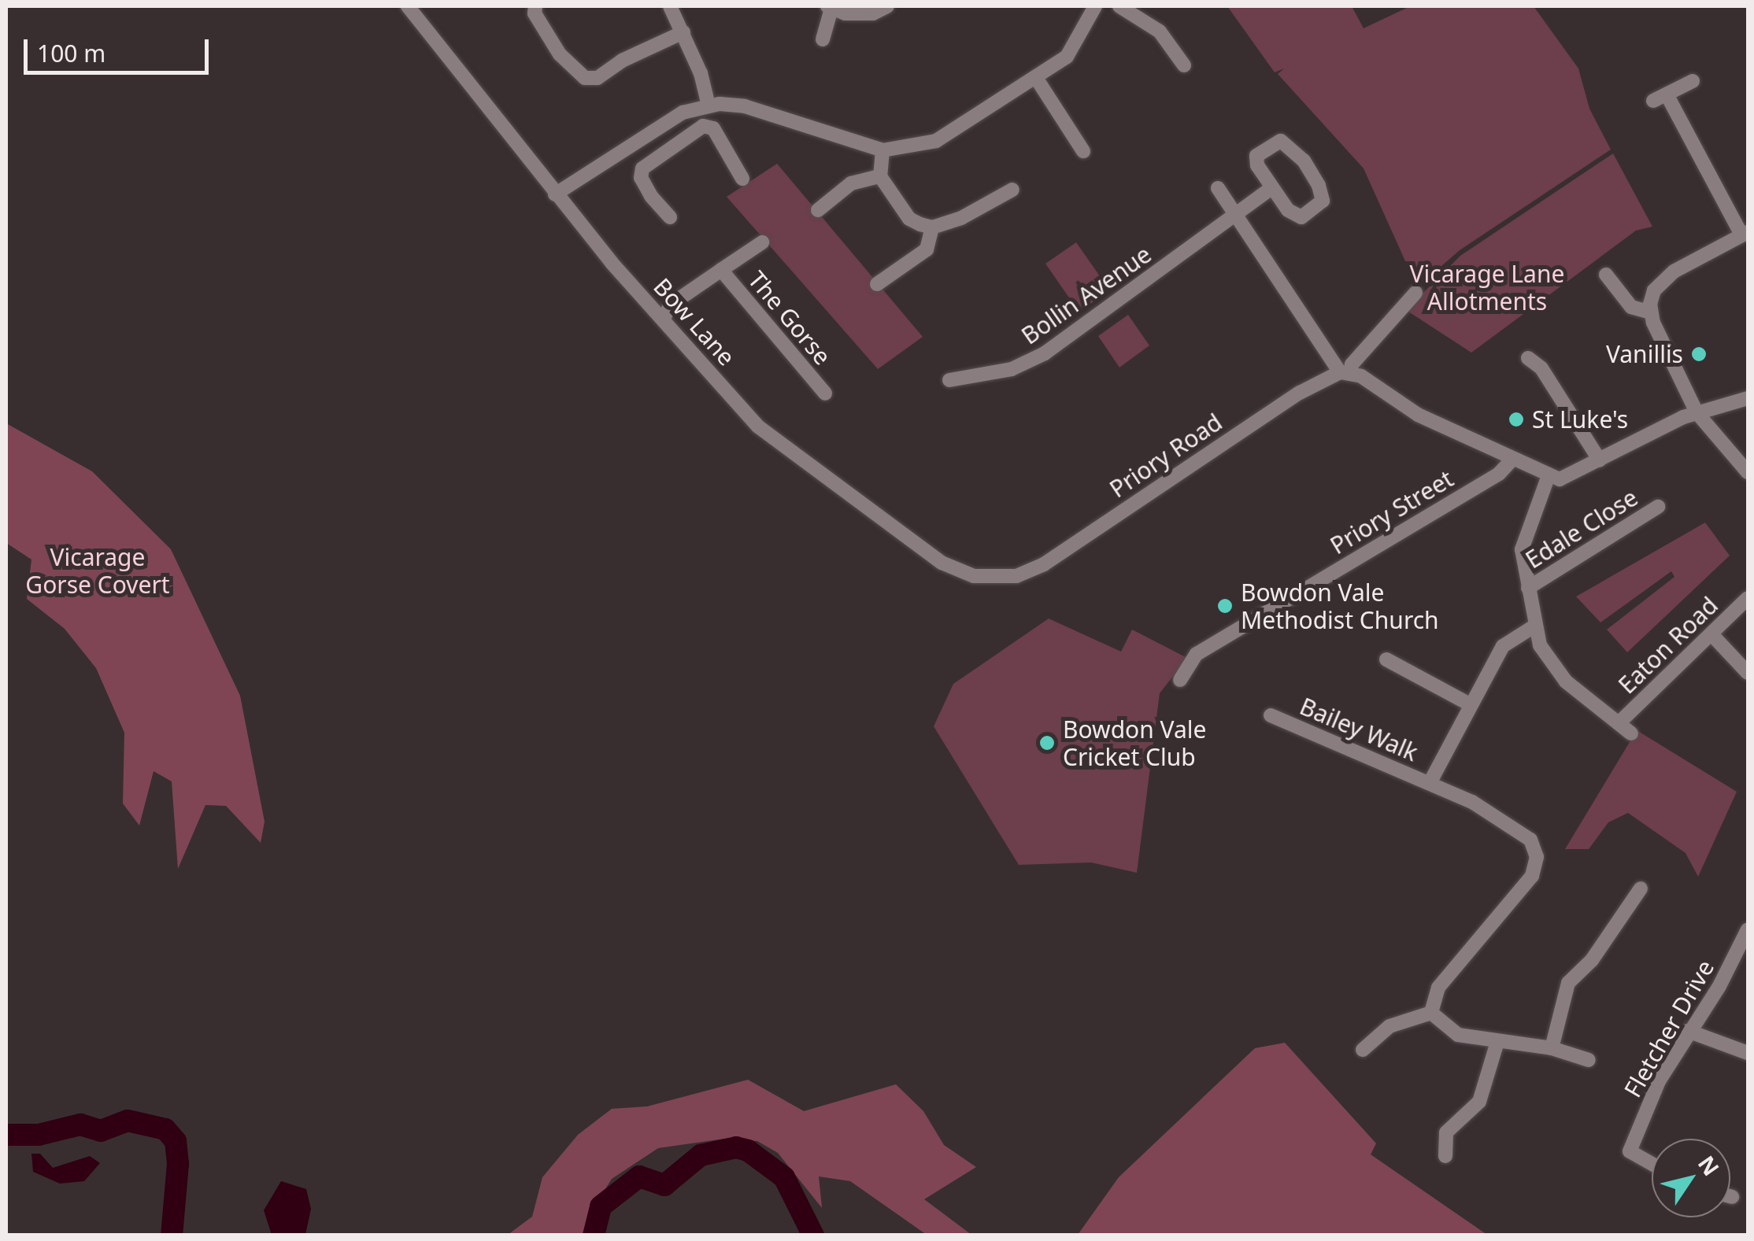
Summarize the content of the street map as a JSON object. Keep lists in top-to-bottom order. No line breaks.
{"streets":{"street":["Bollin Avenue","The Gorse","Bow Lane","Priory Road","Priory Street","Edale Close","Eaton Road","Bailey Walk","Fletcher Drive"]},"crossings":[["The Gorse","Bow Lane"],["Bow Lane","Priory Road"]],"parks":["Vicarage Lane Allotments","Vicarage Gorse Covert"],"places":["Vanillis","St Luke's","Bowdon Vale Methodist Church","Bowdon Vale Cricket Club"],"scale_bar":"100 m","north":"top right"}
